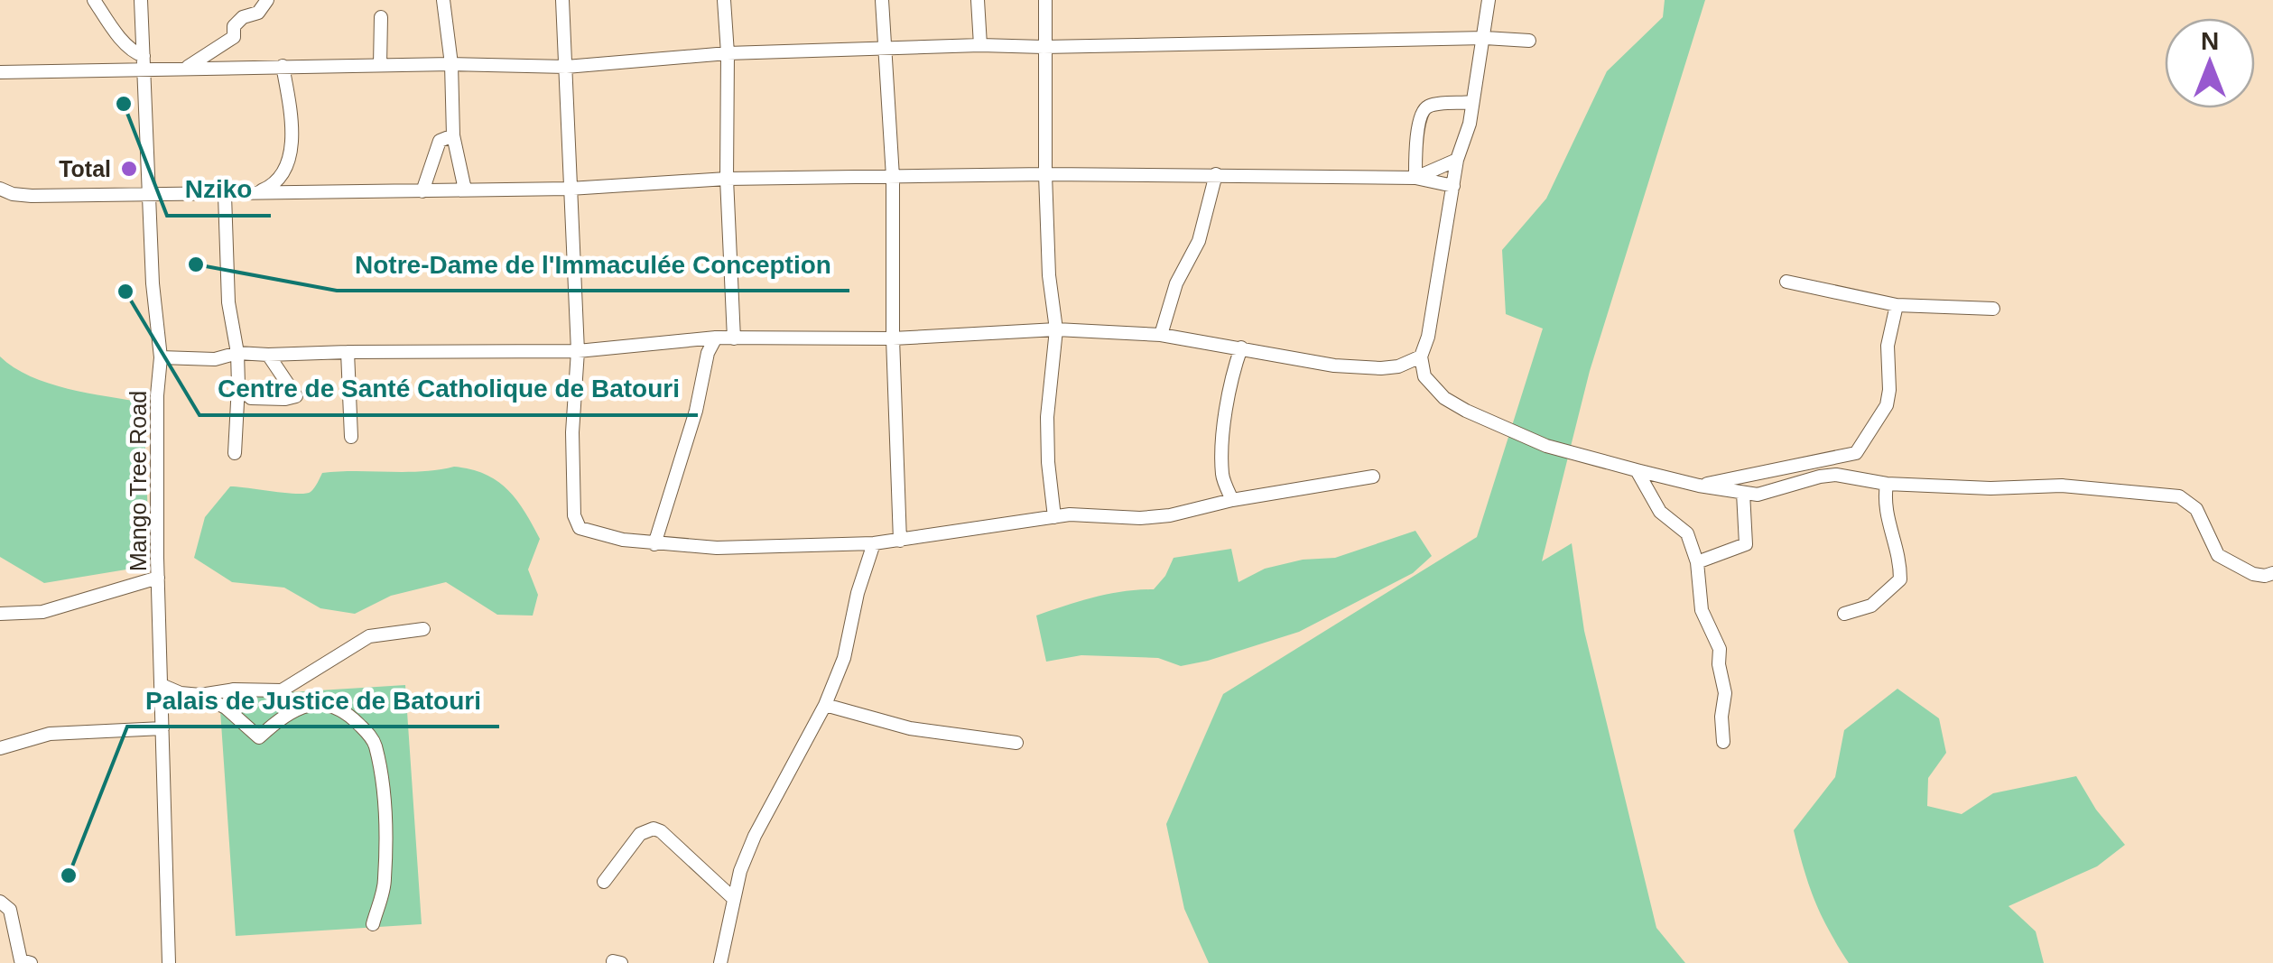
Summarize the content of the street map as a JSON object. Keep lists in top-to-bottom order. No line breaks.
{"streets":{"street":["Mango Tree Road"]},"places":["Nziko","Total","Notre-Dame de l'Immaculée Conception","Centre de Santé Catholique de Batouri","Palais de Justice de Batouri"],"north":"top"}
